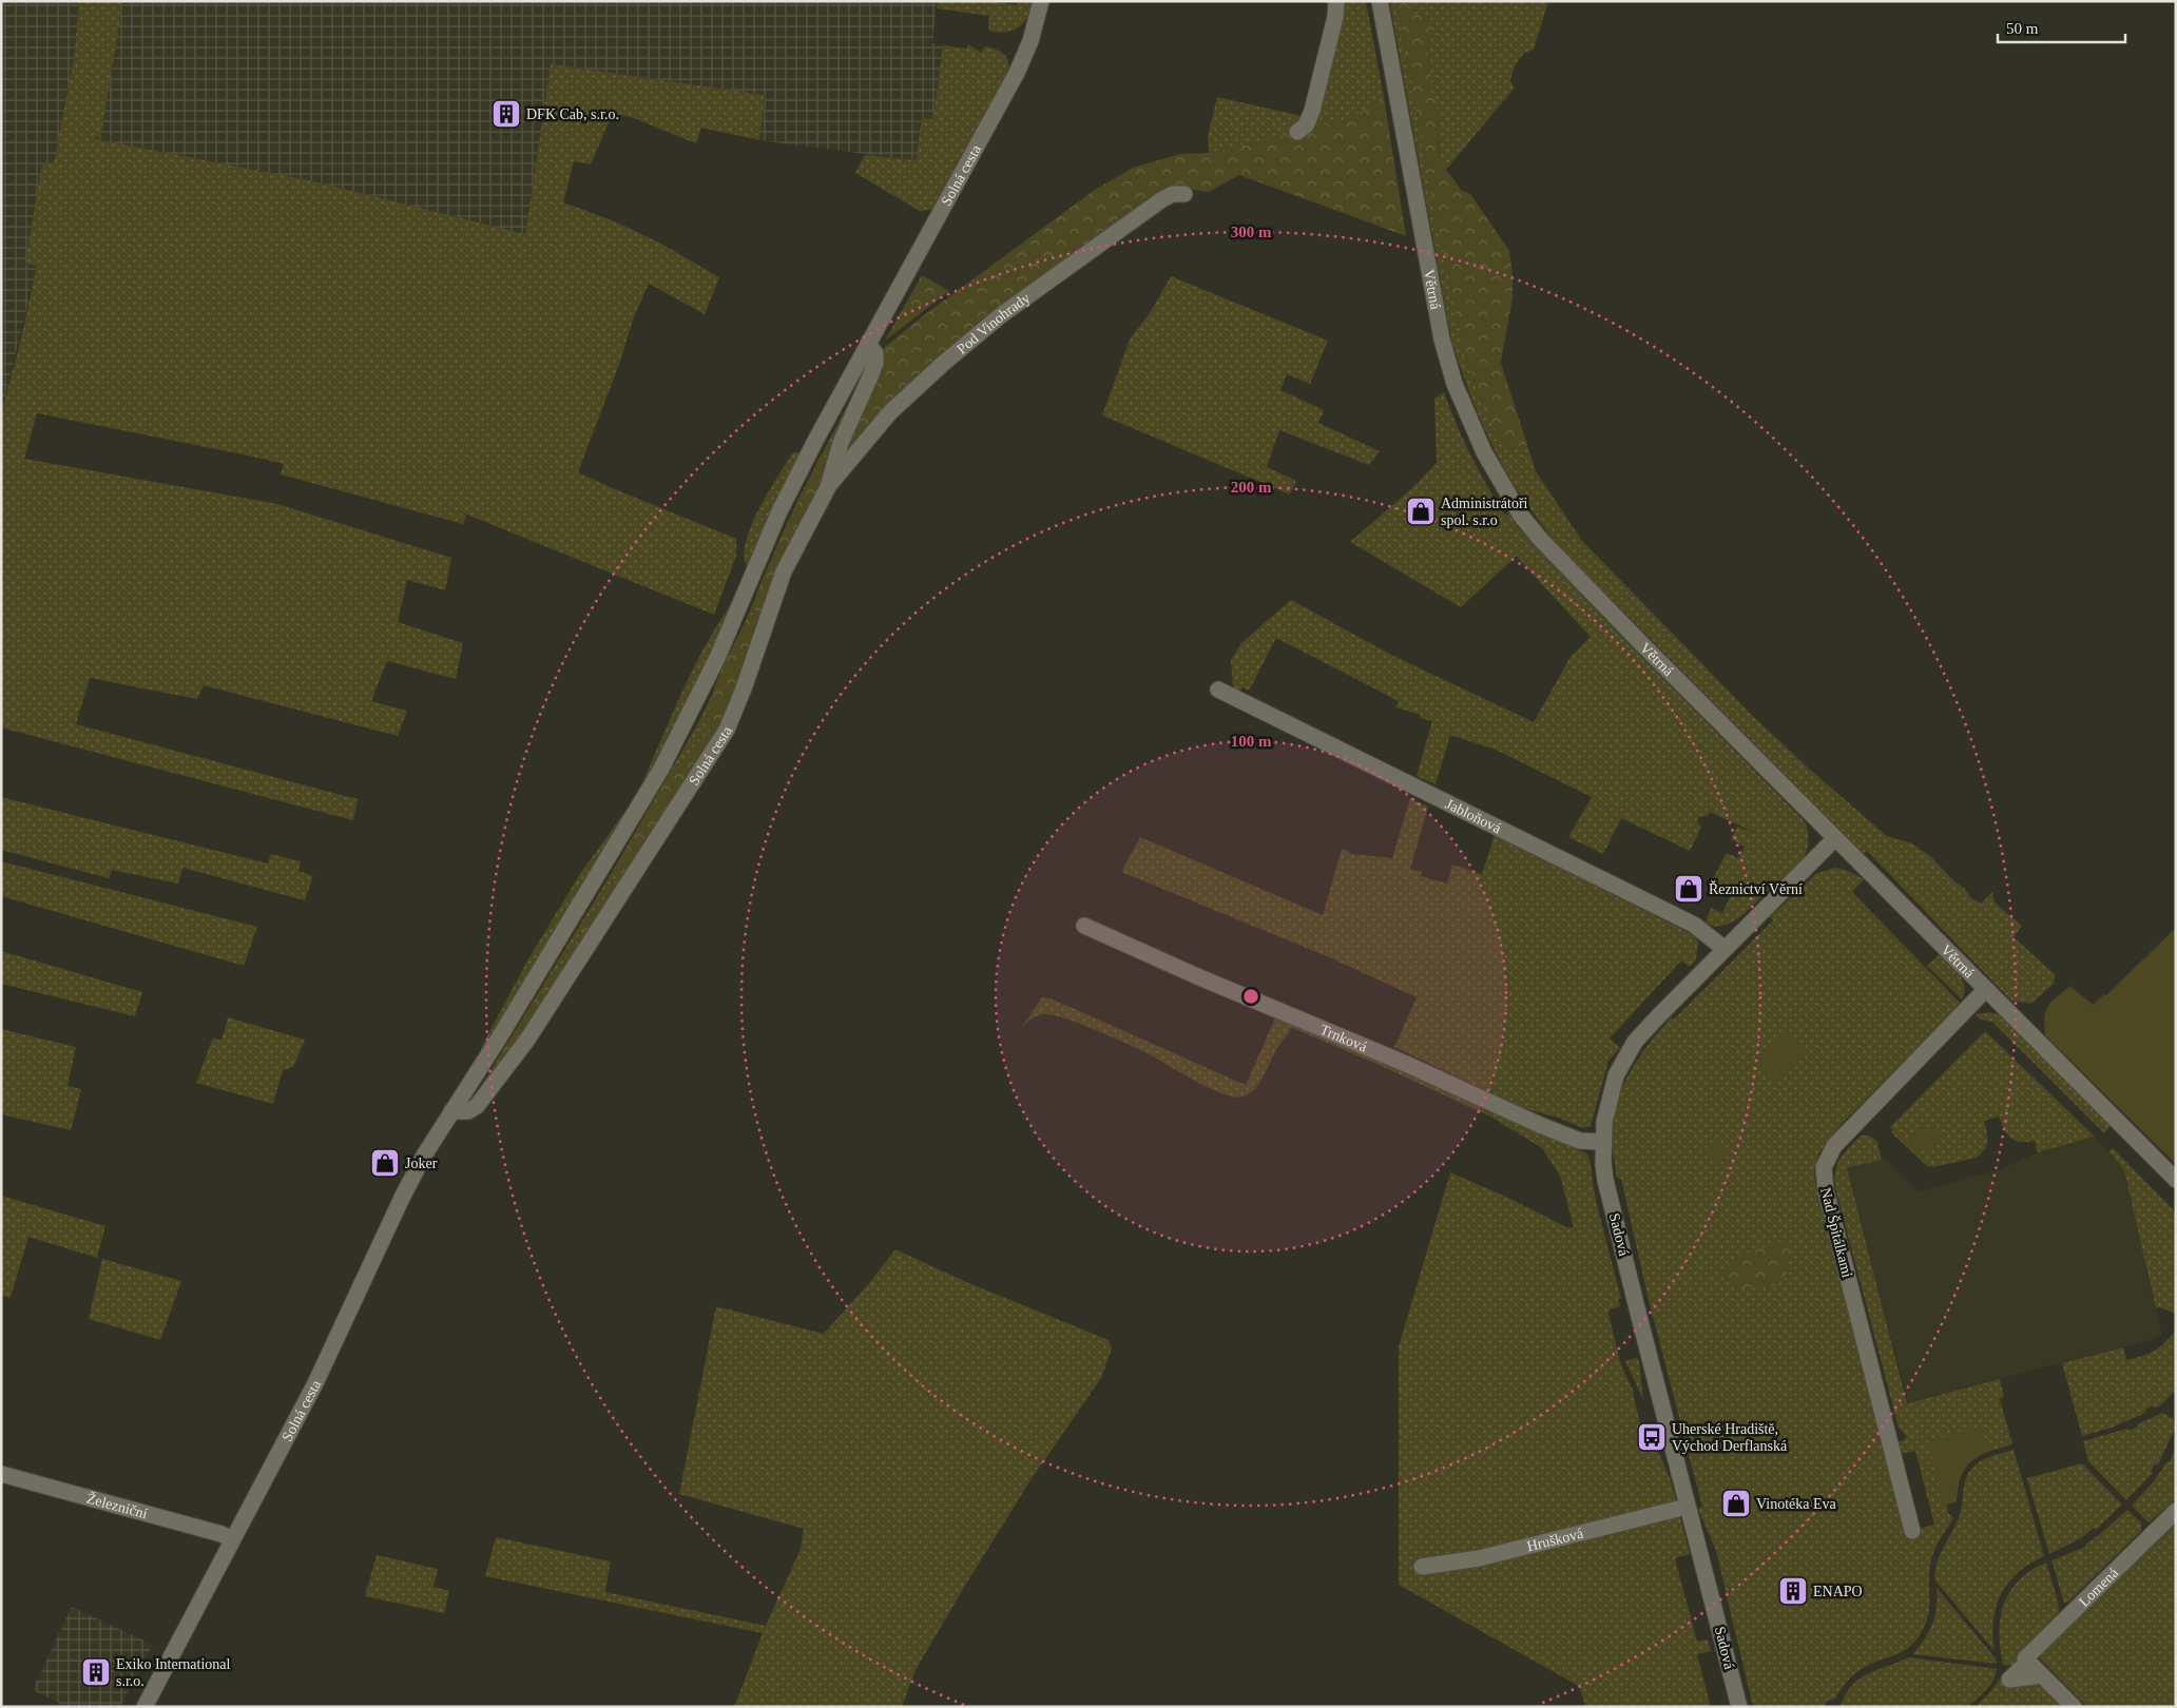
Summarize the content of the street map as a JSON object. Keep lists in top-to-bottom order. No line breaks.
{"streets":{"street":["Solná cesta","Větrná","Pod Vinohrady","Jabloňová","Trnková","Nad Špitálkami","Sadová","Železniční","Hrušková","Lomená"]},"crossings":[["Solná cesta","Pod Vinohrady"],["Solná cesta","Železniční"],["Větrná","Nad Špitálkami"],["Větrná","Sadová"],["Jabloňová","Sadová"],["Trnková","Sadová"],["Sadová","Hrušková"]],"places":{"building":["DFK Cab, s.r.o.","ENAPO","Exiko International s.r.o."],"shop":["Administrátoři spol. s.r.o","Řeznictví Věrní","Joker","Vinotéka Eva"],"bus stop":["Uherské Hradiště, Východ Derflanská"]},"scale_bar":"50 m","rings":["300 m","200 m","100 m"]}
